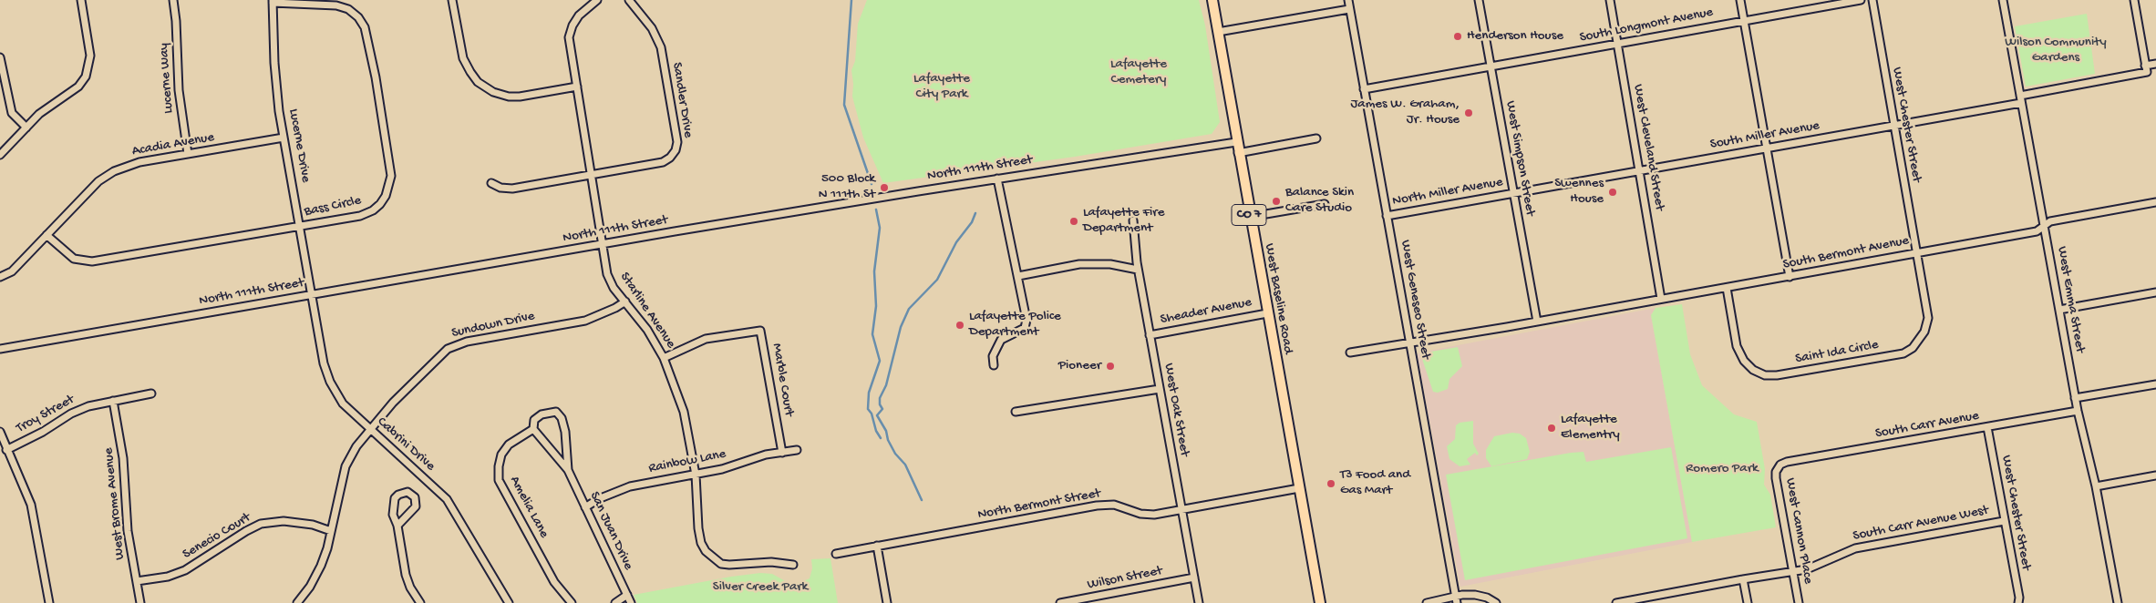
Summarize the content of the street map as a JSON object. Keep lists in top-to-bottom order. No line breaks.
{"streets":{"main road":["CO 7","West Baseline Road"],"street":["South Longmont Avenue","Lucerne Way","Sandler Drive","West Chester Street","South Miller Avenue","Acadia Avenue","Lucerne Drive","West Cleveland Street","West Simpson Street","North 111th Street","North Miller Avenue","Bass Circle","South Bermont Avenue","West Geneseo Street","West Emma Street","Starline Avenue","Sheader Avenue","Sundown Drive","Saint Ida Circle","Marble Court","West Oak Street","Troy Street","South Carr Avenue","Cabrini Drive","Rainbow Lane","West Brome Avenue","North Bermont Street","Amelia Lane","South Carr Avenue West","San Juan Drive","West Cannon Place","Senecio Court","Wilson Street"]},"crossings":[["South Longmont Avenue","West Cleveland Street"],["South Longmont Avenue","West Simpson Street"],["South Longmont Avenue","West Geneseo Street"],["Lucerne Way","Acadia Avenue"],["Sandler Drive","Starline Avenue"],["West Chester Street","South Miller Avenue"],["West Chester Street","South Bermont Avenue"],["West Chester Street","Saint Ida Circle"],["West Chester Street","South Carr Avenue"],["West Chester Street","South Carr Avenue West"],["South Miller Avenue","West Cleveland Street"],["South Miller Avenue","West Simpson Street"],["South Miller Avenue","North Miller Avenue"],["South Miller Avenue","West Emma Street"],["Acadia Avenue","Lucerne Drive"],["Acadia Avenue","Bass Circle"],["Lucerne Drive","North 111th Street"],["Lucerne Drive","Bass Circle"],["Lucerne Drive","Cabrini Drive"],["West Cleveland Street","South Bermont Avenue"],["West Simpson Street","North Miller Avenue"],["West Simpson Street","South Bermont Avenue"],["North 111th Street","West Baseline Road"],["North 111th Street","Starline Avenue"],["North 111th Street","Cabrini Drive"],["North Miller Avenue","West Geneseo Street"],["South Bermont Avenue","West Geneseo Street"],["South Bermont Avenue","West Emma Street"],["South Bermont Avenue","Saint Ida Circle"],["West Baseline Road","Sheader Avenue"],["West Baseline Road","North Bermont Street"],["West Emma Street","South Carr Avenue"],["Starline Avenue","Sundown Drive"],["Starline Avenue","Marble Court"],["Starline Avenue","Rainbow Lane"],["Sheader Avenue","West Oak Street"],["Sundown Drive","Cabrini Drive"],["Sundown Drive","Senecio Court"],["Marble Court","Rainbow Lane"],["West Oak Street","North Bermont Street"],["West Oak Street","Wilson Street"],["Troy Street","West Brome Avenue"],["South Carr Avenue","West Cannon Place"],["Rainbow Lane","San Juan Drive"],["West Brome Avenue","Senecio Court"],["Amelia Lane","San Juan Drive"],["South Carr Avenue West","West Cannon Place"]],"parks":["Wilson Community Gardens","Lafayette Cemetery","Lafayette City Park","Romero Park","Silver Creek Park"],"places":["Henderson House","James W. Graham, Jr. House","500 Block N 111th St","Swennes House","Balance Skin Care Studio","Lafayette Fire Department","Lafayette Police Department","Pioneer","Lafayette Elementry","T3 Food and Gas Mart"]}
